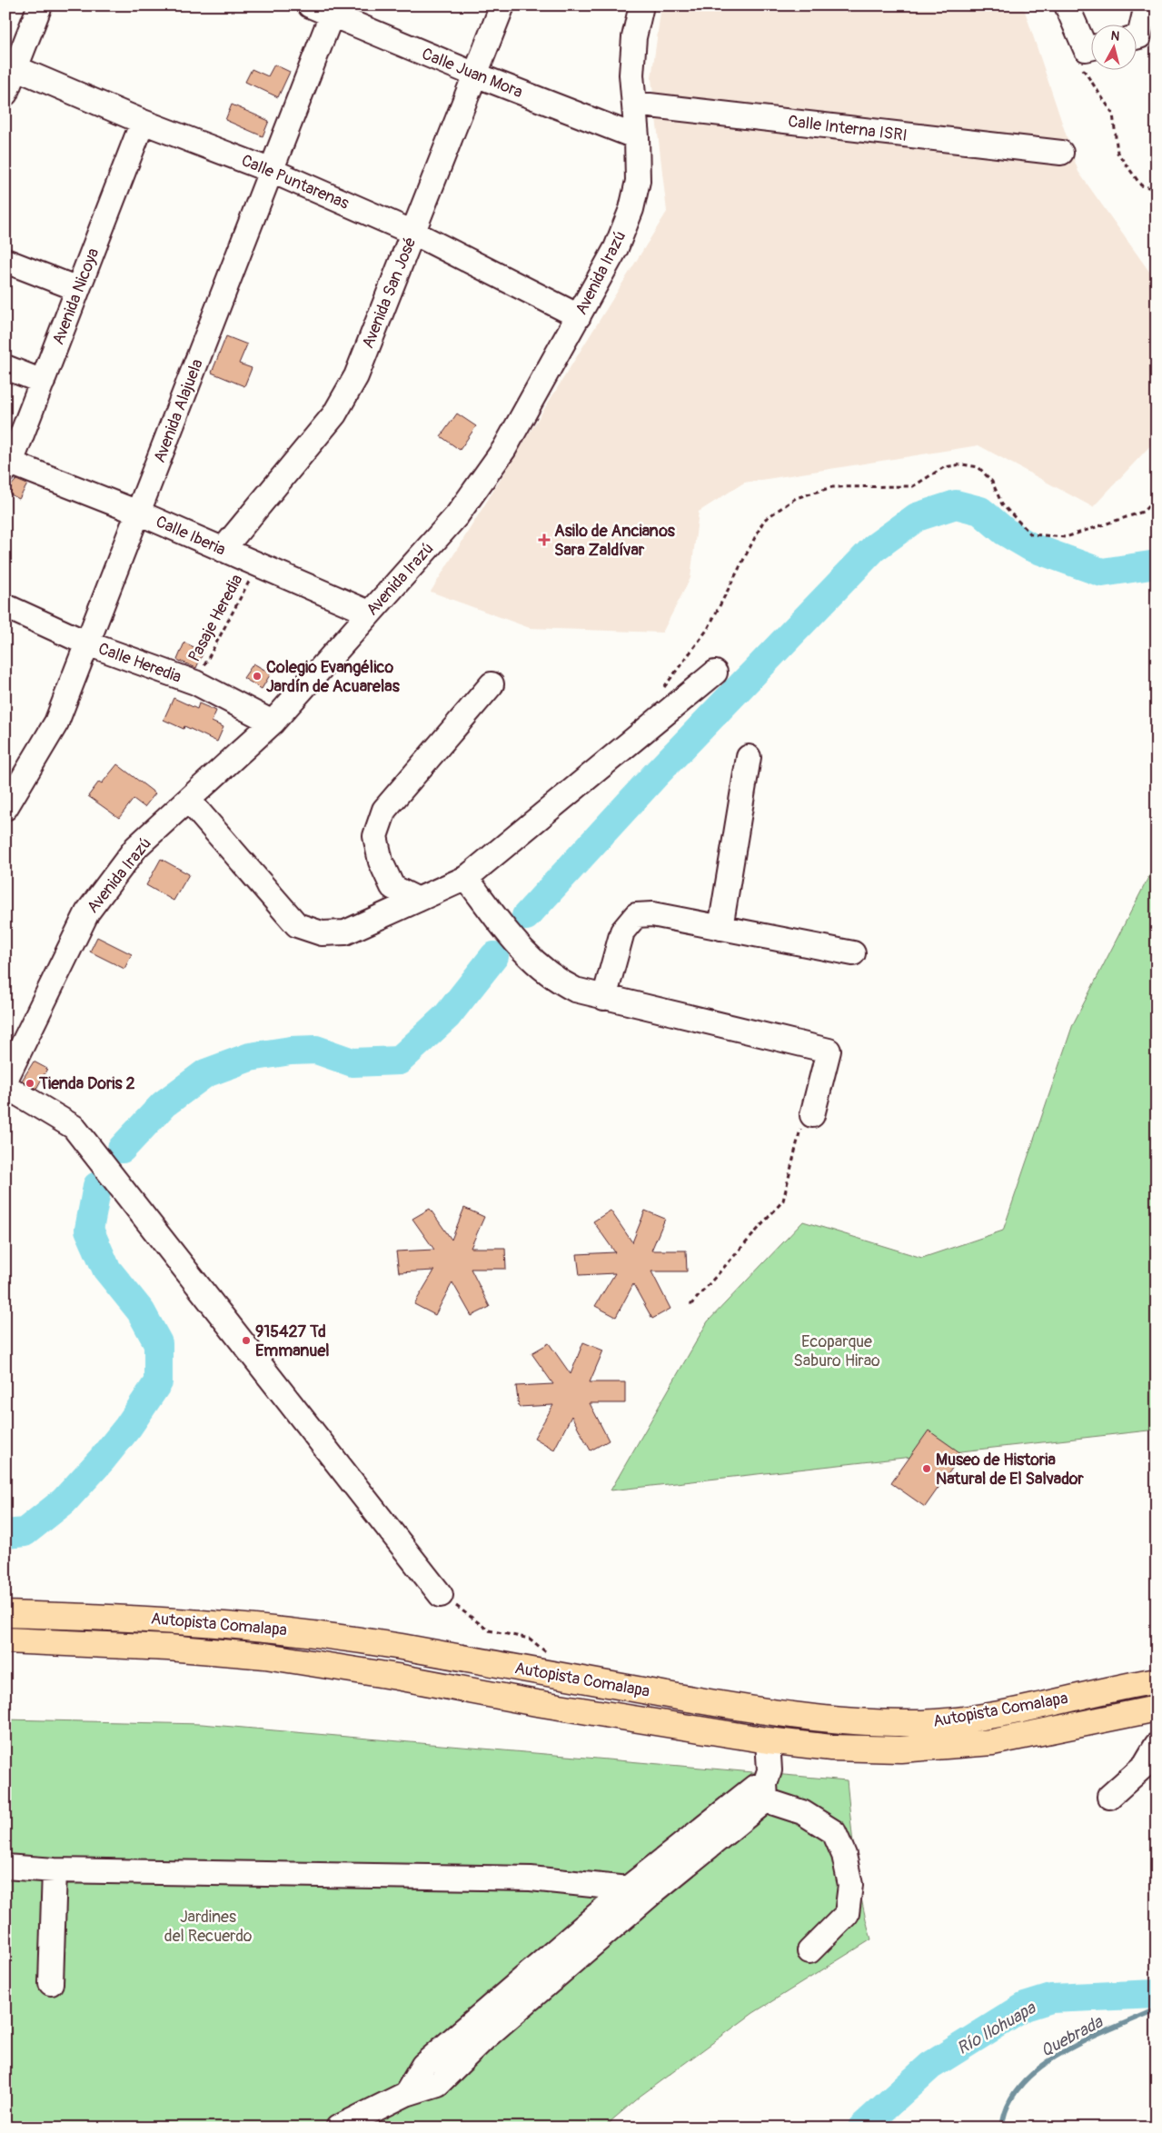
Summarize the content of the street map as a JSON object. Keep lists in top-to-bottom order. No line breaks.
{"streets":{"highway":["Autopista Comalapa"],"street":["Calle Juan Mora","Calle Interna ISRI","Calle Puntarenas","Avenida Irazú","Avenida San José","Avenida Nicoya","Avenida Alajuela","Calle Iberia","Calle Heredia"],"path":["Pasaje Heredia"]},"crossings":[["Calle Juan Mora","Avenida Irazú"],["Calle Juan Mora","Avenida San José"],["Calle Juan Mora","Avenida Alajuela"],["Calle Interna ISRI","Avenida Irazú"],["Calle Puntarenas","Avenida Irazú"],["Calle Puntarenas","Avenida San José"],["Calle Puntarenas","Avenida Nicoya"],["Calle Puntarenas","Avenida Alajuela"],["Avenida Irazú","Calle Iberia"],["Avenida Irazú","Calle Heredia"],["Avenida San José","Calle Iberia"],["Avenida Nicoya","Calle Iberia"],["Avenida Alajuela","Calle Iberia"],["Avenida Alajuela","Calle Heredia"],["Calle Iberia","Pasaje Heredia"],["Pasaje Heredia","Calle Heredia"]],"water":["Río Ilohuapa","Quebrada"],"parks":["Ecoparque Saburo Hirao","Jardines del Recuerdo"],"places":{"health":["Asilo de Ancianos Sara Zaldívar"],"other":["Colegio Evangélico Jardín de Acuarelas","Tienda Doris 2","915427 Td Emmanuel","Museo de Historia Natural de El Salvador"]},"north":"top"}
